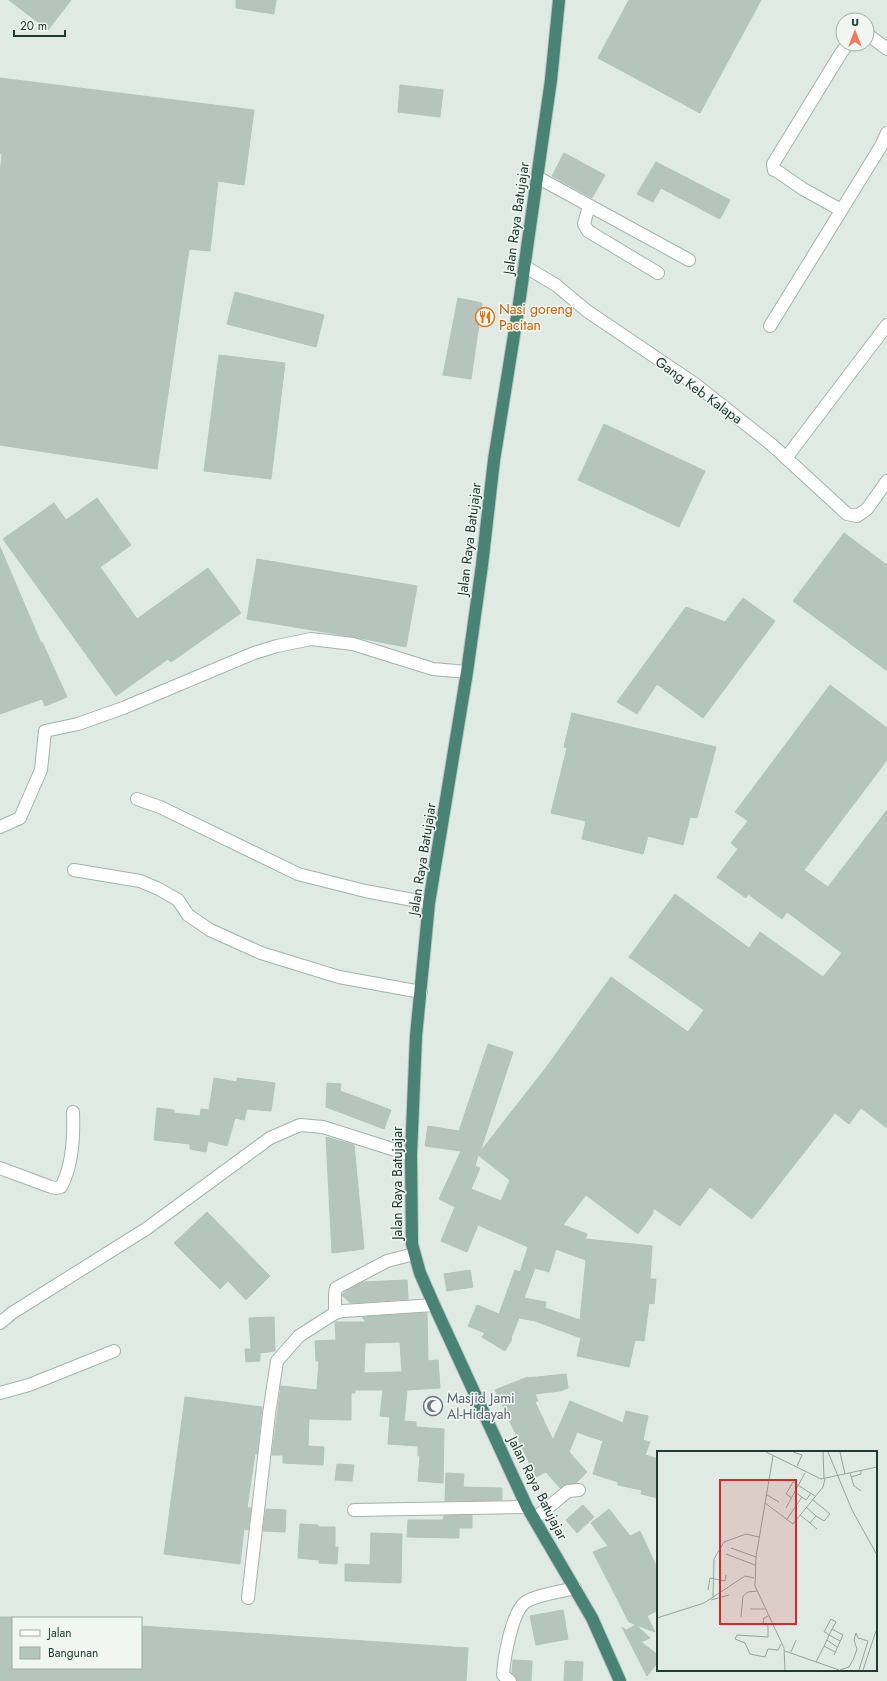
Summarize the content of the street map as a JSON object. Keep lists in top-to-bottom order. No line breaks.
{"streets":{"highway":["Jalan Raya Batujajar"],"street":["Gang Keb Kalapa"]},"crossings":[["Jalan Raya Batujajar","Gang Keb Kalapa"]],"places":{"restaurant":["Nasi goreng Pacitan"],"mosque":["Masjid Jami Al-Hidayah"]},"legend":["Jalan","Bangunan"],"scale_bar":"20 m","north":"top"}
